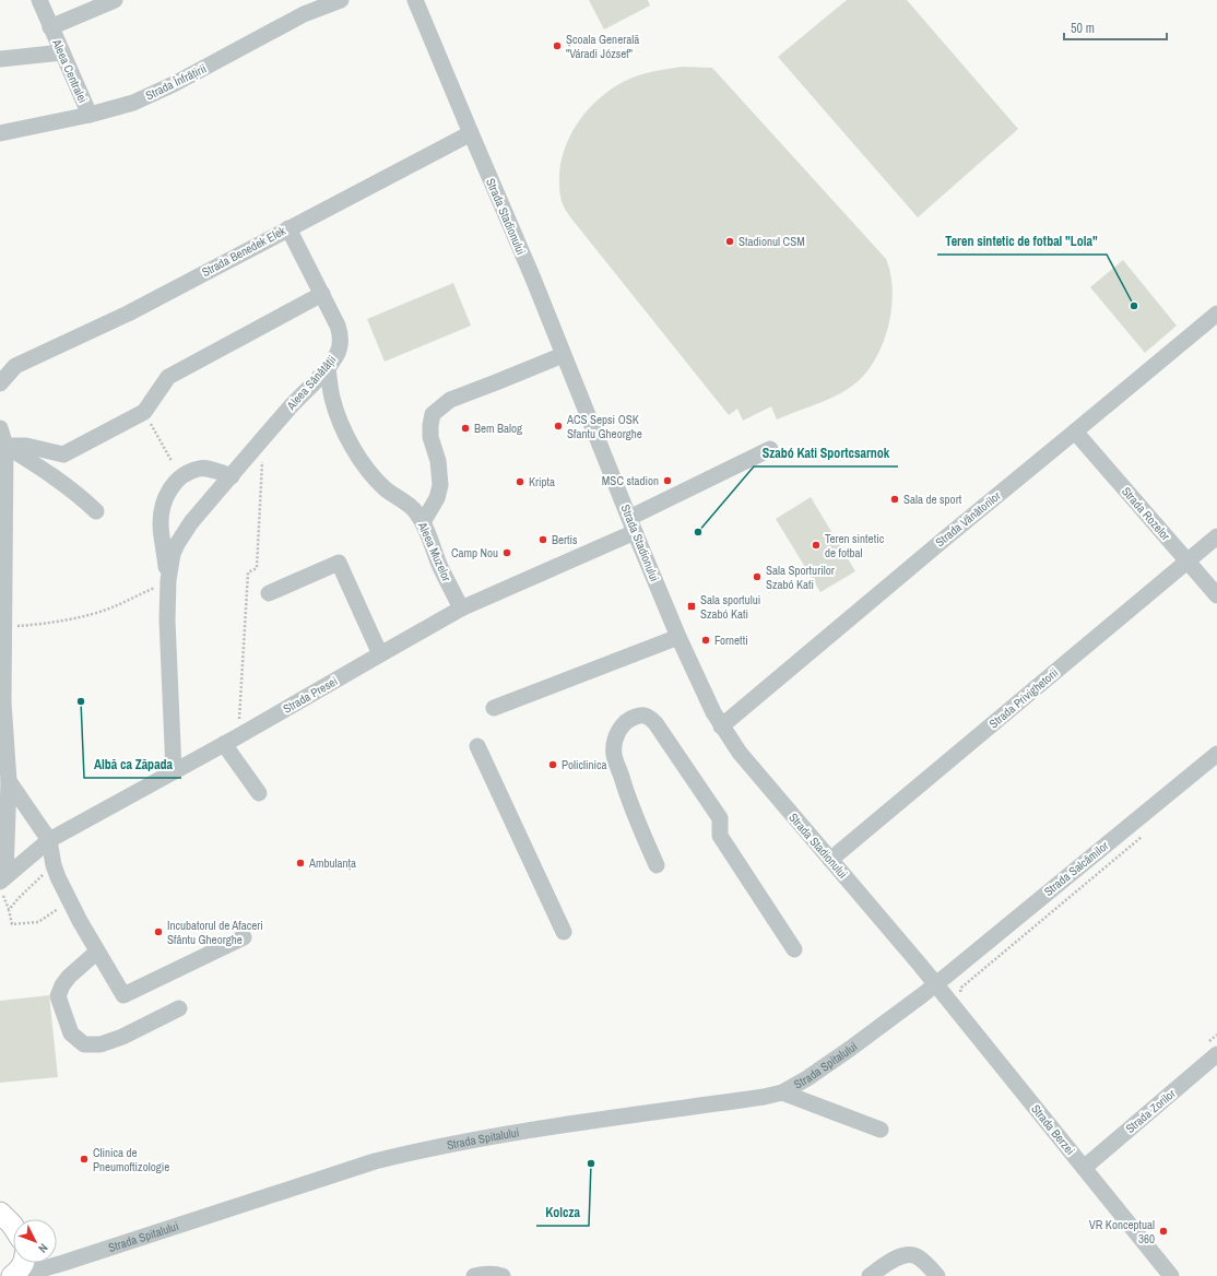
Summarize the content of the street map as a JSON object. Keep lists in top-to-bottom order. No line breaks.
{"streets":{"street":["Aleea Centralei","Strada Înfrățirii","Strada Stadionului","Strada Benedek Elek","Aleea Sănătății","Strada Rozelor","Strada Vânătorilor","Aleea Muzelor","Strada Presei","Strada Privighetorii","Strada Salcâmilor","Strada Spitalului","Strada Zorilor","Strada Berzei"]},"crossings":[["Aleea Centralei","Strada Înfrățirii"],["Strada Stadionului","Strada Benedek Elek"],["Strada Stadionului","Strada Vânătorilor"],["Strada Stadionului","Strada Presei"],["Strada Stadionului","Strada Privighetorii"],["Strada Stadionului","Strada Salcâmilor"],["Strada Stadionului","Strada Spitalului"],["Strada Stadionului","Strada Berzei"],["Strada Benedek Elek","Aleea Sănătății"],["Aleea Sănătății","Aleea Muzelor"],["Aleea Sănătății","Strada Presei"],["Strada Rozelor","Strada Vânătorilor"],["Strada Rozelor","Strada Privighetorii"],["Aleea Muzelor","Strada Presei"],["Strada Salcâmilor","Strada Spitalului"],["Strada Salcâmilor","Strada Berzei"],["Strada Spitalului","Strada Berzei"],["Strada Zorilor","Strada Berzei"]],"places":{"other":["Școala Generală \"Váradi József\"","Stadionul CSM","Teren sintetic de fotbal \"Lola\"","ACS Sepsi OSK Sfantu Gheorghe","Bem Balog","MSC stadion","Kripta","Sala de sport","Szabó Kati Sportcsarnok","Bertis","Teren sintetic de fotbal","Camp Nou","Sala Sporturilor Szabó Kati","Fornetti","Albă ca Zăpada","Policlinica","Ambulanța","Incubatorul de Afaceri Sfântu Gheorghe","Clinica de Pneumoftizologie","Kolcza","VR Konceptual 360"],"transit":["Sala sportului Szabó Kati"]},"scale_bar":"50 m","north":"bottom right"}
